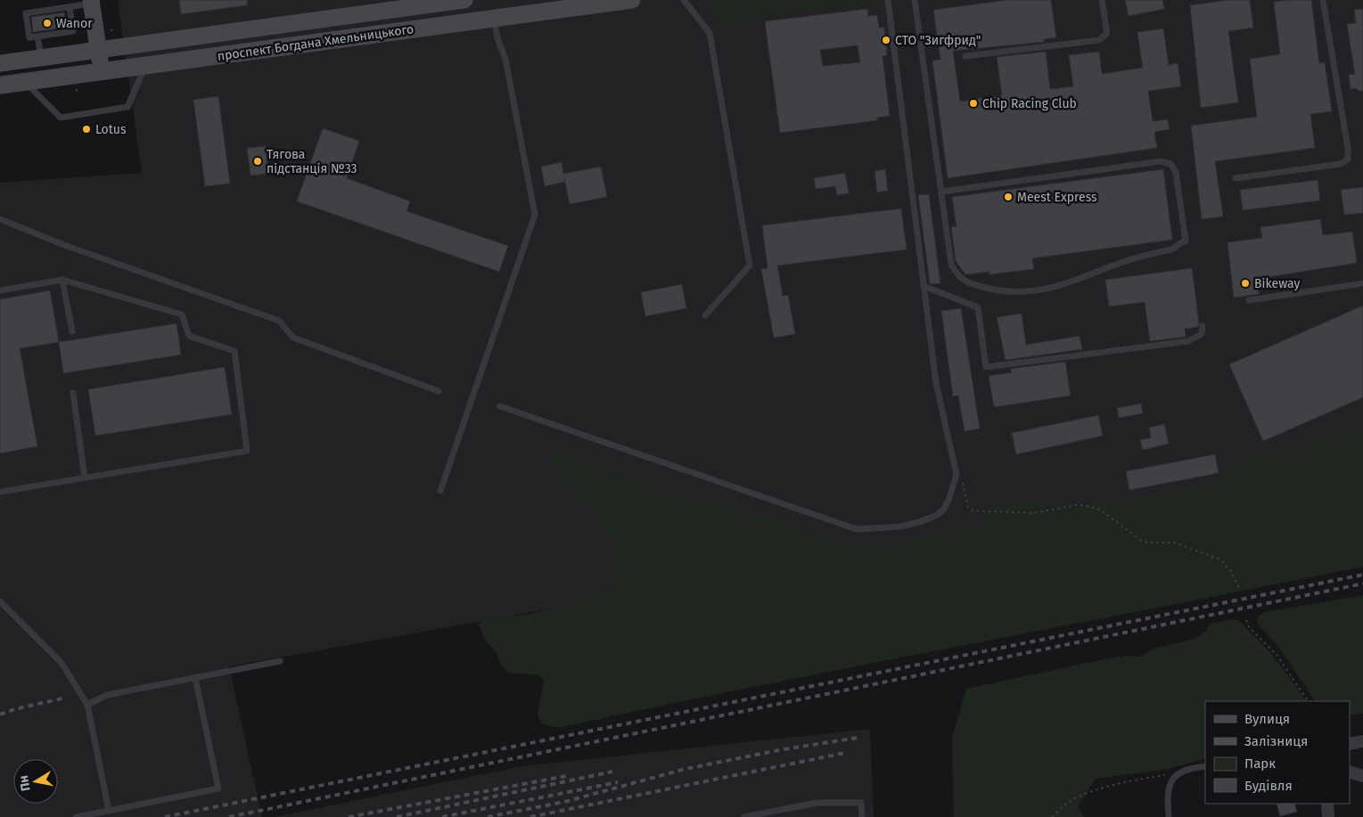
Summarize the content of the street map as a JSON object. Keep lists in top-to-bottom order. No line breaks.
{"streets":{"main road":["проспект Богдана Хмельницького"]},"places":["Wanor","СТО \"Зигфрид\"","Chip Racing Club","Lotus","Тягова пiдстанцiя №33","Meest Express","Bikeway"],"legend":["Вулиця","Залізниця","Парк","Будівля"],"north":"left"}
